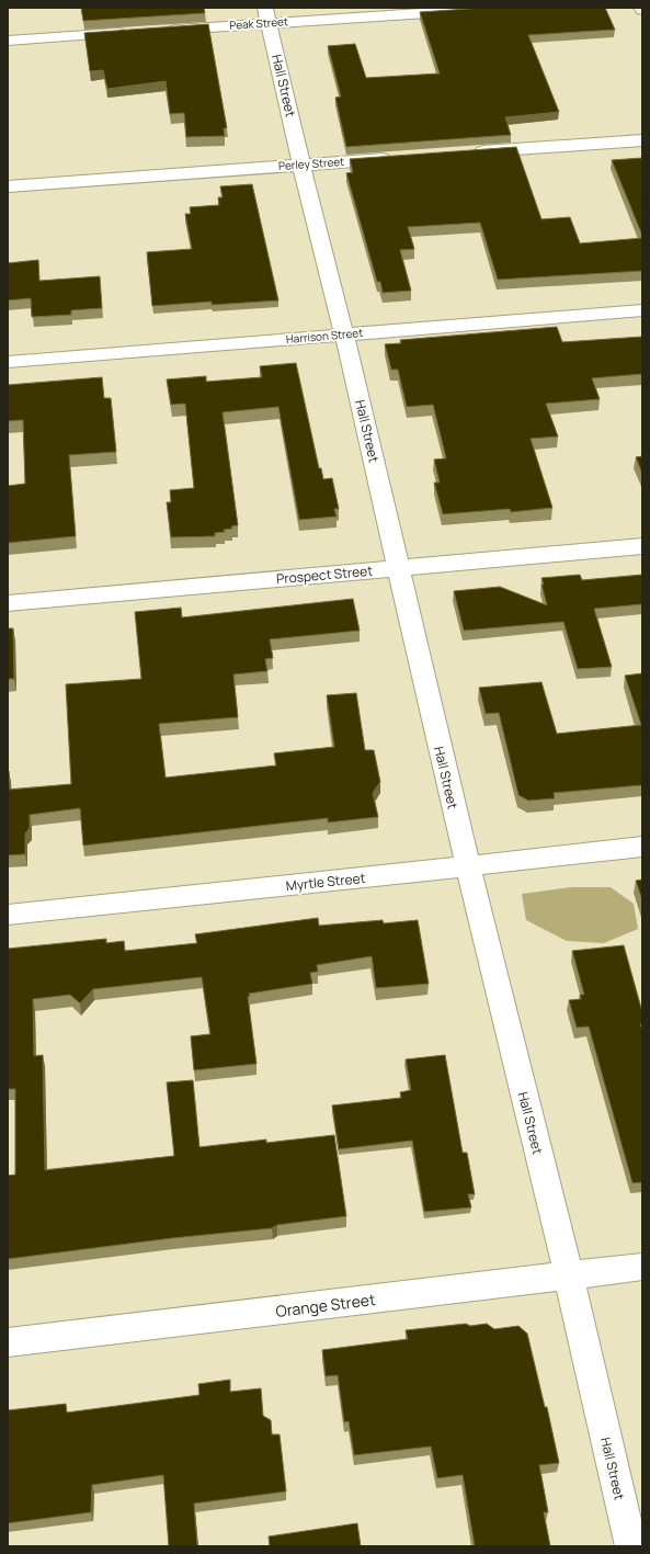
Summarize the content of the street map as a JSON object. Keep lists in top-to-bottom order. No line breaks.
{"streets":{"street":["Peak Street","Hall Street","Perley Street","Harrison Street","Prospect Street","Myrtle Street","Orange Street"]},"crossings":[["Peak Street","Hall Street"],["Hall Street","Perley Street"],["Hall Street","Harrison Street"],["Hall Street","Prospect Street"],["Hall Street","Myrtle Street"],["Hall Street","Orange Street"]]}
